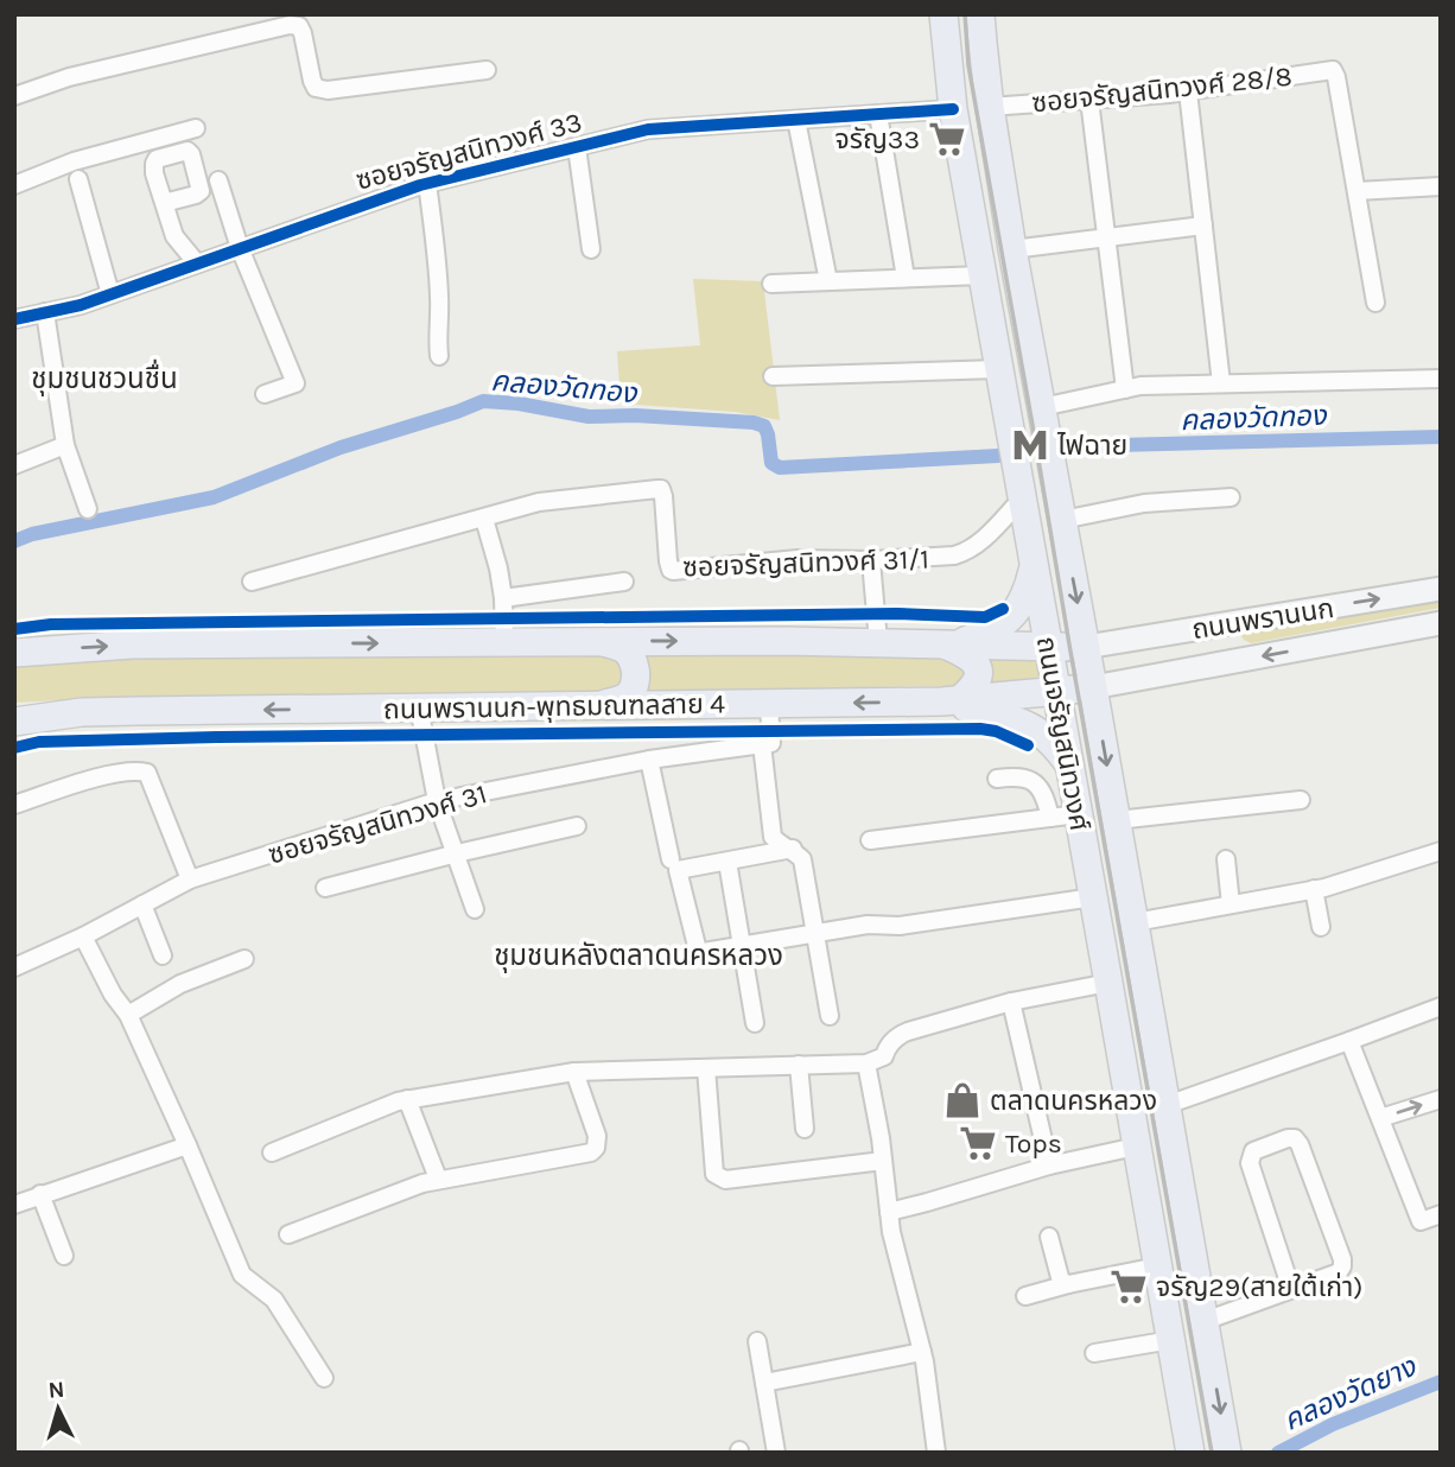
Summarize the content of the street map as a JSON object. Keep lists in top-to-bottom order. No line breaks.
{"streets":{"main road":["ถนนพรานนก","ถนนพรานนก-พุทธมณฑลสาย 4","ถนนจรัญสนิทวงศ์"],"street":["ซอยจรัญสนิทวงศ์ 28/8","ซอยจรัญสนิทวงศ์ 33","ซอยจรัญสนิทวงศ์ 31/1","ซอยจรัญสนิทวงศ์ 31"]},"crossings":[["ซอยจรัญสนิทวงศ์ 28/8","ถนนจรัญสนิทวงศ์"],["ซอยจรัญสนิทวงศ์ 33","ถนนจรัญสนิทวงศ์"],["ซอยจรัญสนิทวงศ์ 31/1","ถนนจรัญสนิทวงศ์"],["ถนนพรานนก","ถนนพรานนก-พุทธมณฑลสาย 4"],["ถนนพรานนก","ถนนจรัญสนิทวงศ์"],["ถนนพรานนก-พุทธมณฑลสาย 4","ถนนจรัญสนิทวงศ์"]],"districts":["ชุมชนชวนชื่น","ชุมชนหลังตลาดนครหลวง"],"water":["คลองวัดทอง","คลองวัดยาง"],"places":{"supermarket":["จรัญ33","Tops","จรัญ29(สายใต้เก่า)"],"metro station":["ไฟฉาย"],"shop":["ตลาดนครหลวง"]},"north":"top"}
